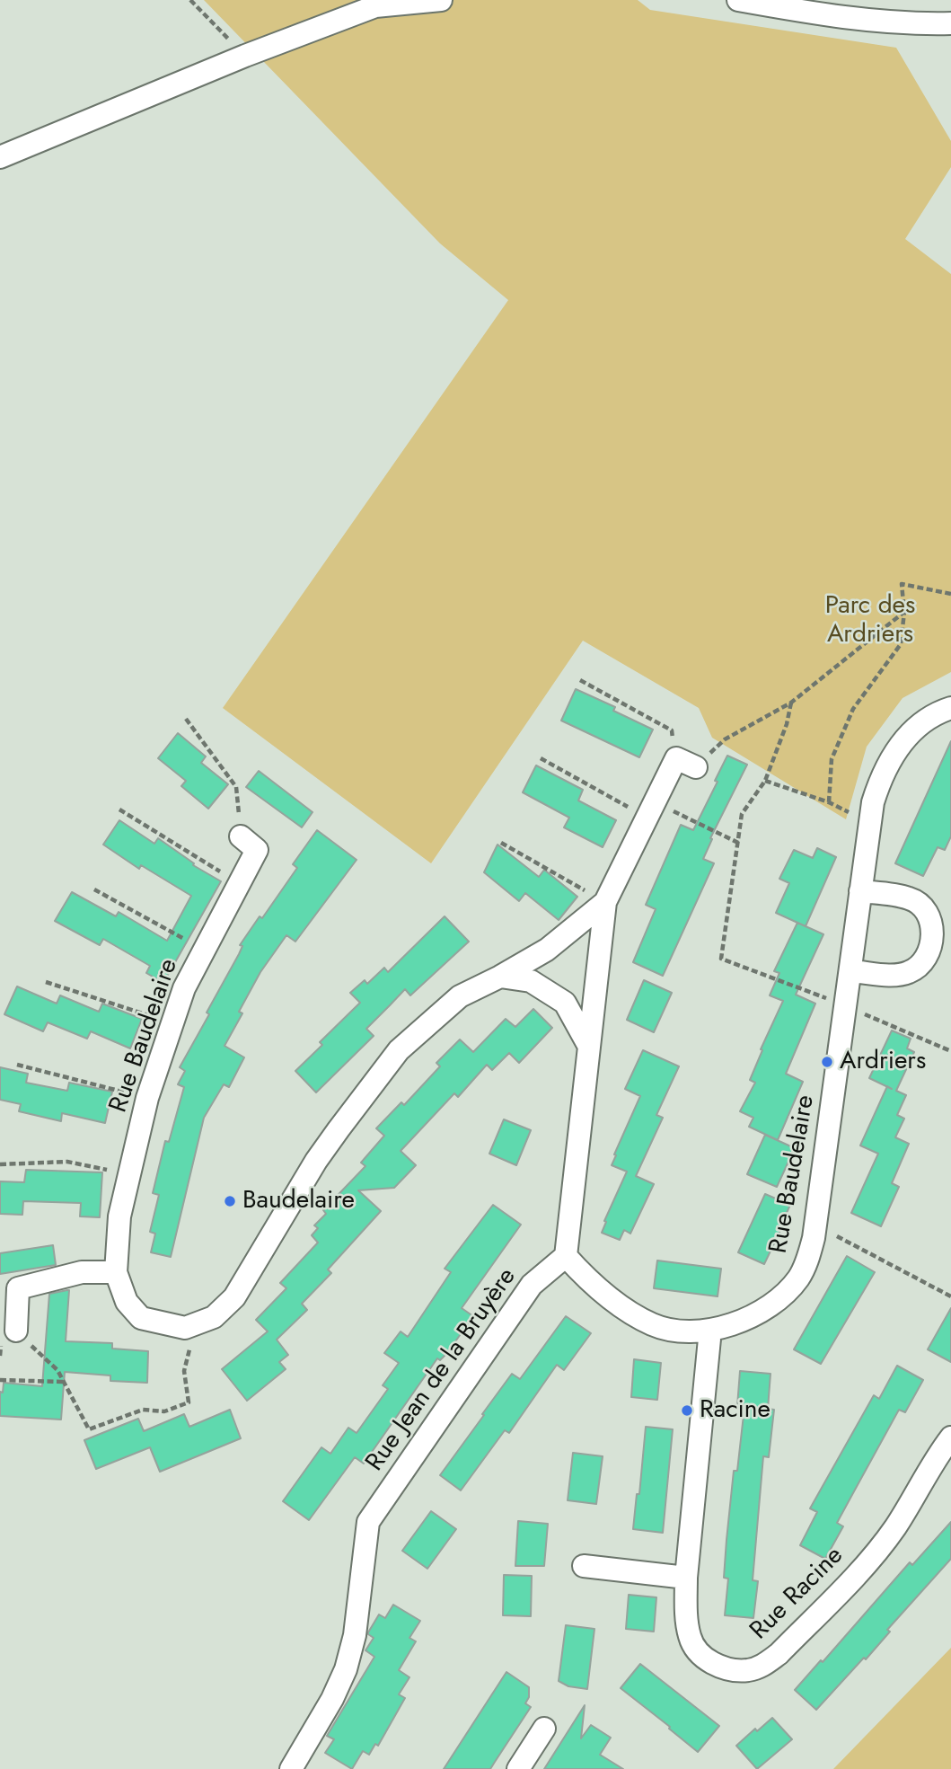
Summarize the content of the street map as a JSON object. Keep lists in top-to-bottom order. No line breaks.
{"streets":{"street":["Rue Baudelaire","Rue Jean de la Bruyère","Rue Racine"]},"crossings":[["Rue Baudelaire","Rue Jean de la Bruyère"],["Rue Baudelaire","Rue Racine"]],"parks":["Parc des Ardriers"],"places":["Ardriers","Baudelaire","Racine"]}
